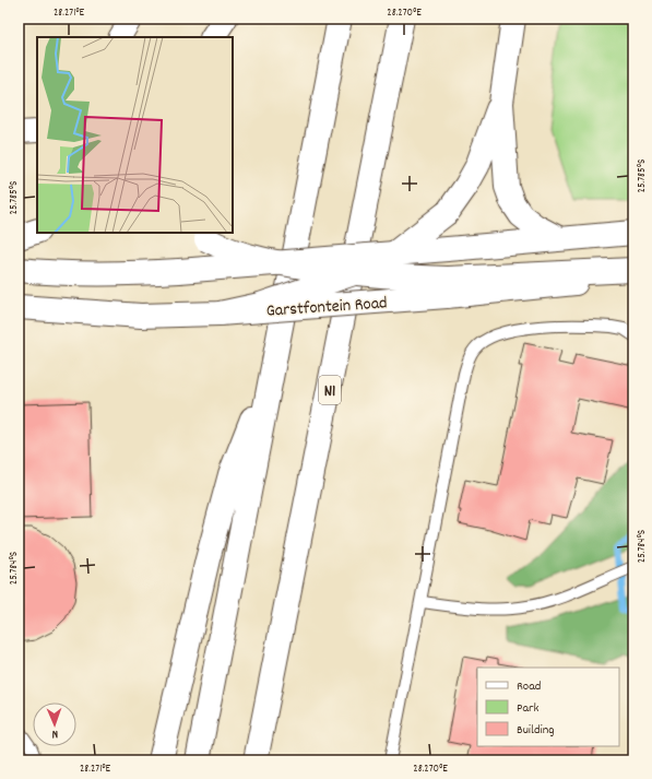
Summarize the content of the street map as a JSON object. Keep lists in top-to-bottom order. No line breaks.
{"streets":{"main road":["Garstfontein Road","N1"]},"legend":["Road","Park","Building"],"north":"bottom","coordinates":["28.271°E","28.270°E","25.785°S","25.784°S"]}
